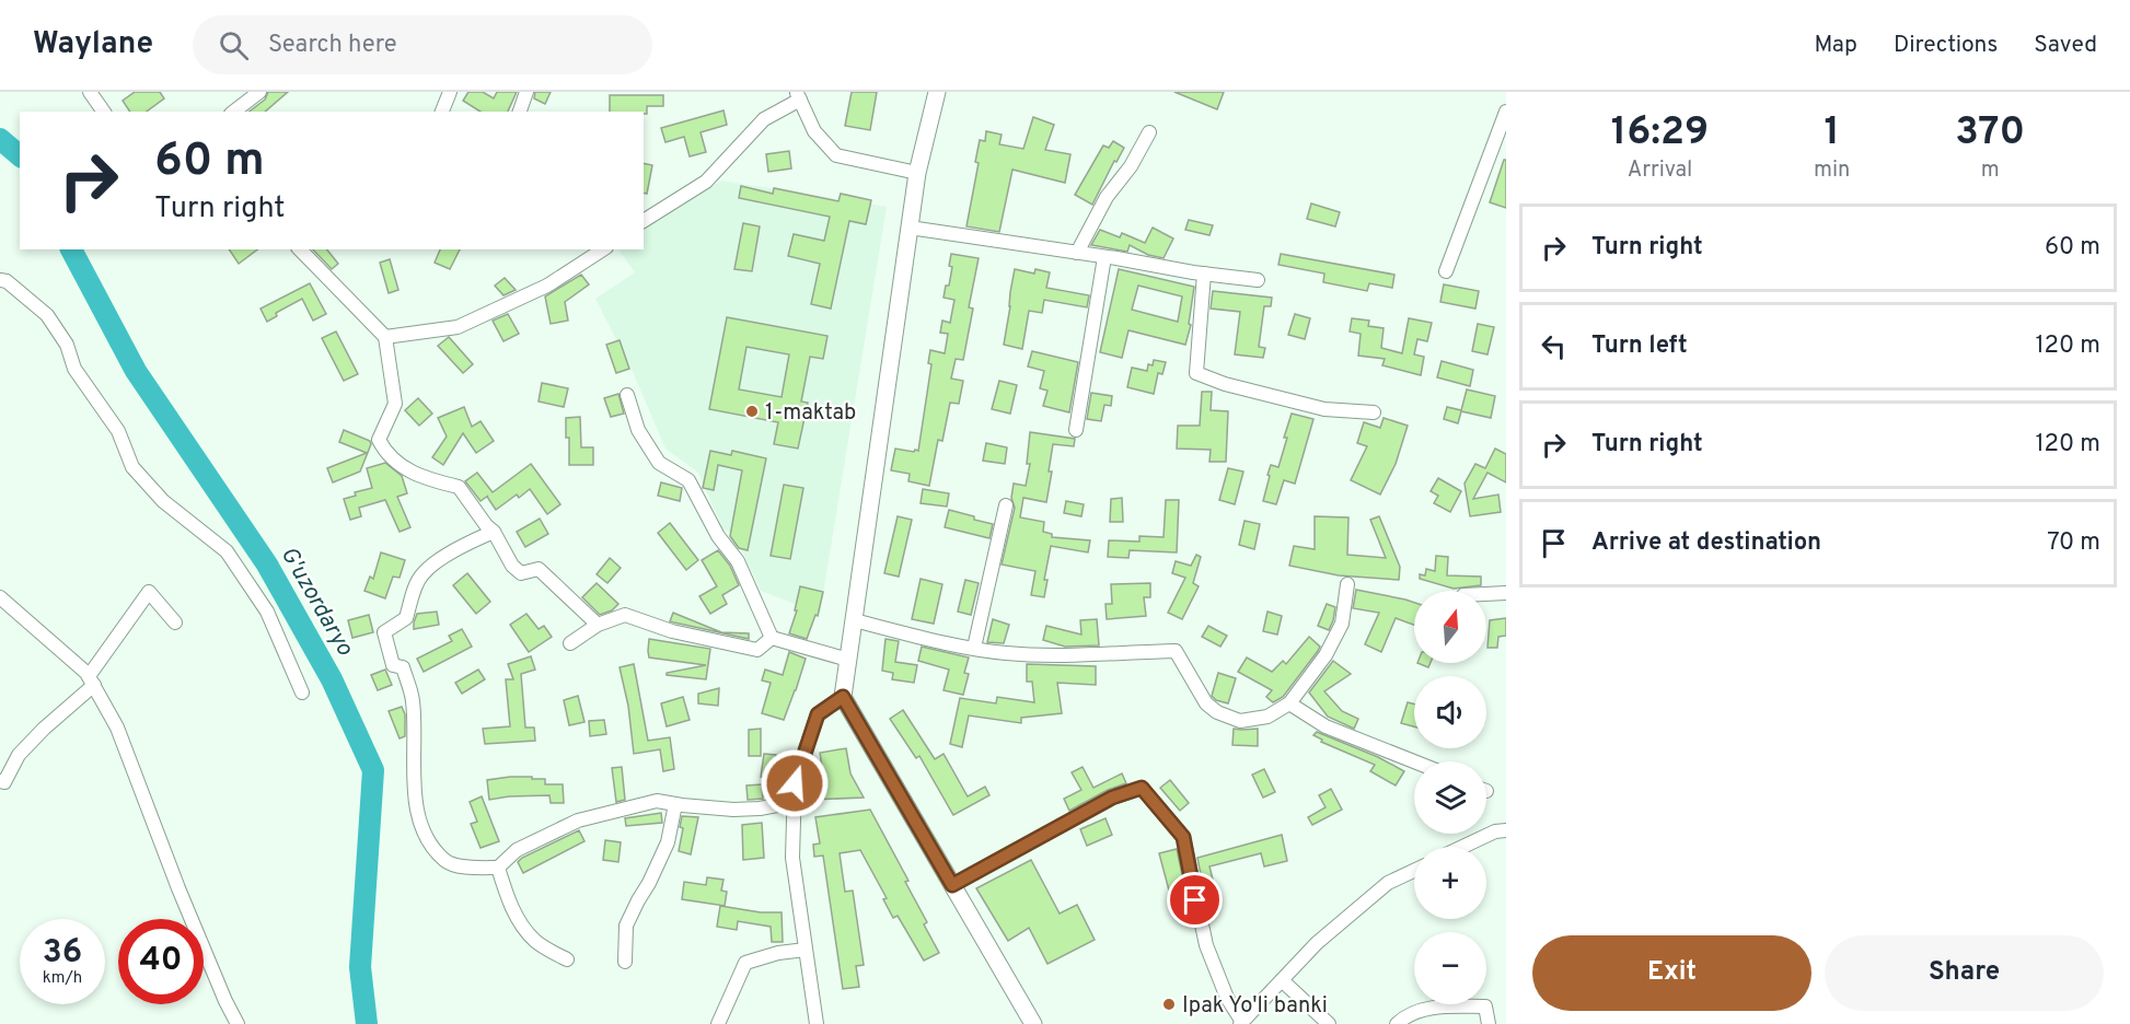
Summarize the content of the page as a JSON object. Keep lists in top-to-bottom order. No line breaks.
{"water":["G'uzordaryo"],"places":["1-maktab","Ipak Yo'li banki"],"north":"top","page":{"header":"Waylane","search":"Search here","nav":["Map","Directions","Saved"],"eta":["16:29","Arrival","1","min","370","m"],"turn":["60 m","Turn right"],"list":[{"name":"Turn right","value":"60 m"},{"name":"Turn left","value":"120 m"},{"name":"Turn right","value":"120 m"},{"name":"Arrive at destination","value":"70 m"}],"map_buttons":["+","−"],"speed":"36 km/h","limit":"40","buttons":["Exit","Share"]}}
